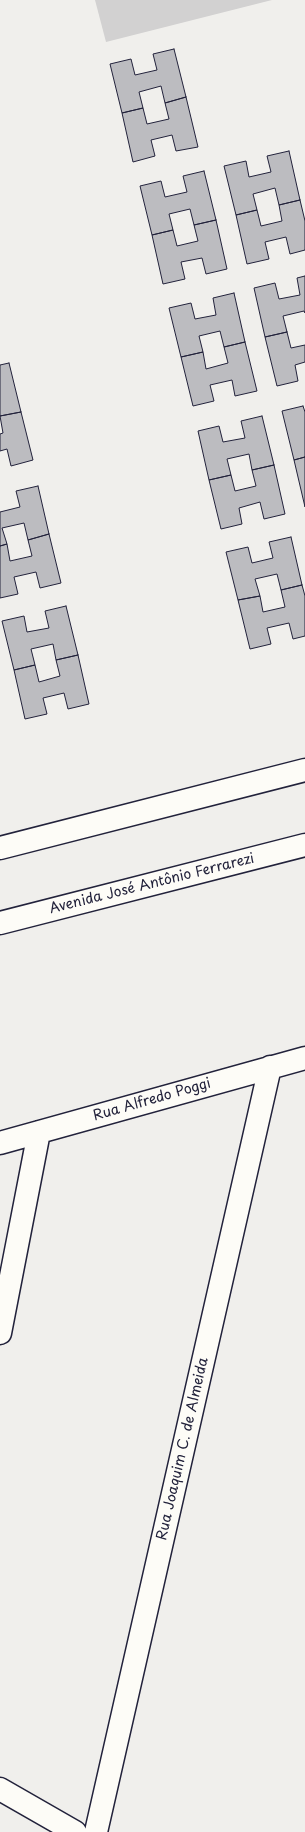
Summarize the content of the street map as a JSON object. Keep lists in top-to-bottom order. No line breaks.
{"streets":{"street":["Avenida José Antônio Ferrarezi","Rua Alfredo Poggi","Rua Joaquim C. de Almeida"]},"crossings":[["Rua Alfredo Poggi","Rua Joaquim C. de Almeida"]]}
